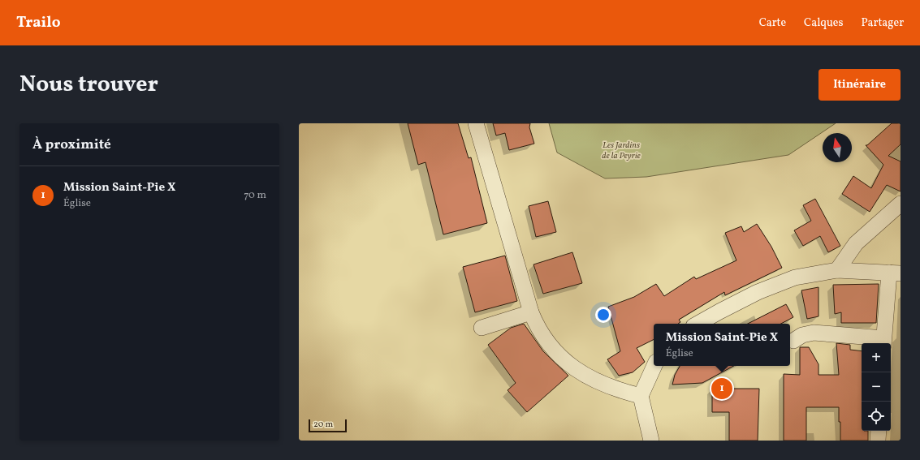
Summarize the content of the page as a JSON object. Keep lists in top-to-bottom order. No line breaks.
{"parks":["Les Jardins de la Peyrie"],"scale_bar":"20 m","north":"top","page":{"header":"Trailo","nav":["Carte","Calques","Partager"],"title":"Nous trouver","buttons":"Itinéraire","heading":"À proximité","list":[{"mark":"1","name":"Mission Saint-Pie X","note":"Église","value":"70 m"}],"popup":["Mission Saint-Pie X","Église"],"map_buttons":["+","−"],"pins":"1","scale":"20 m"}}
